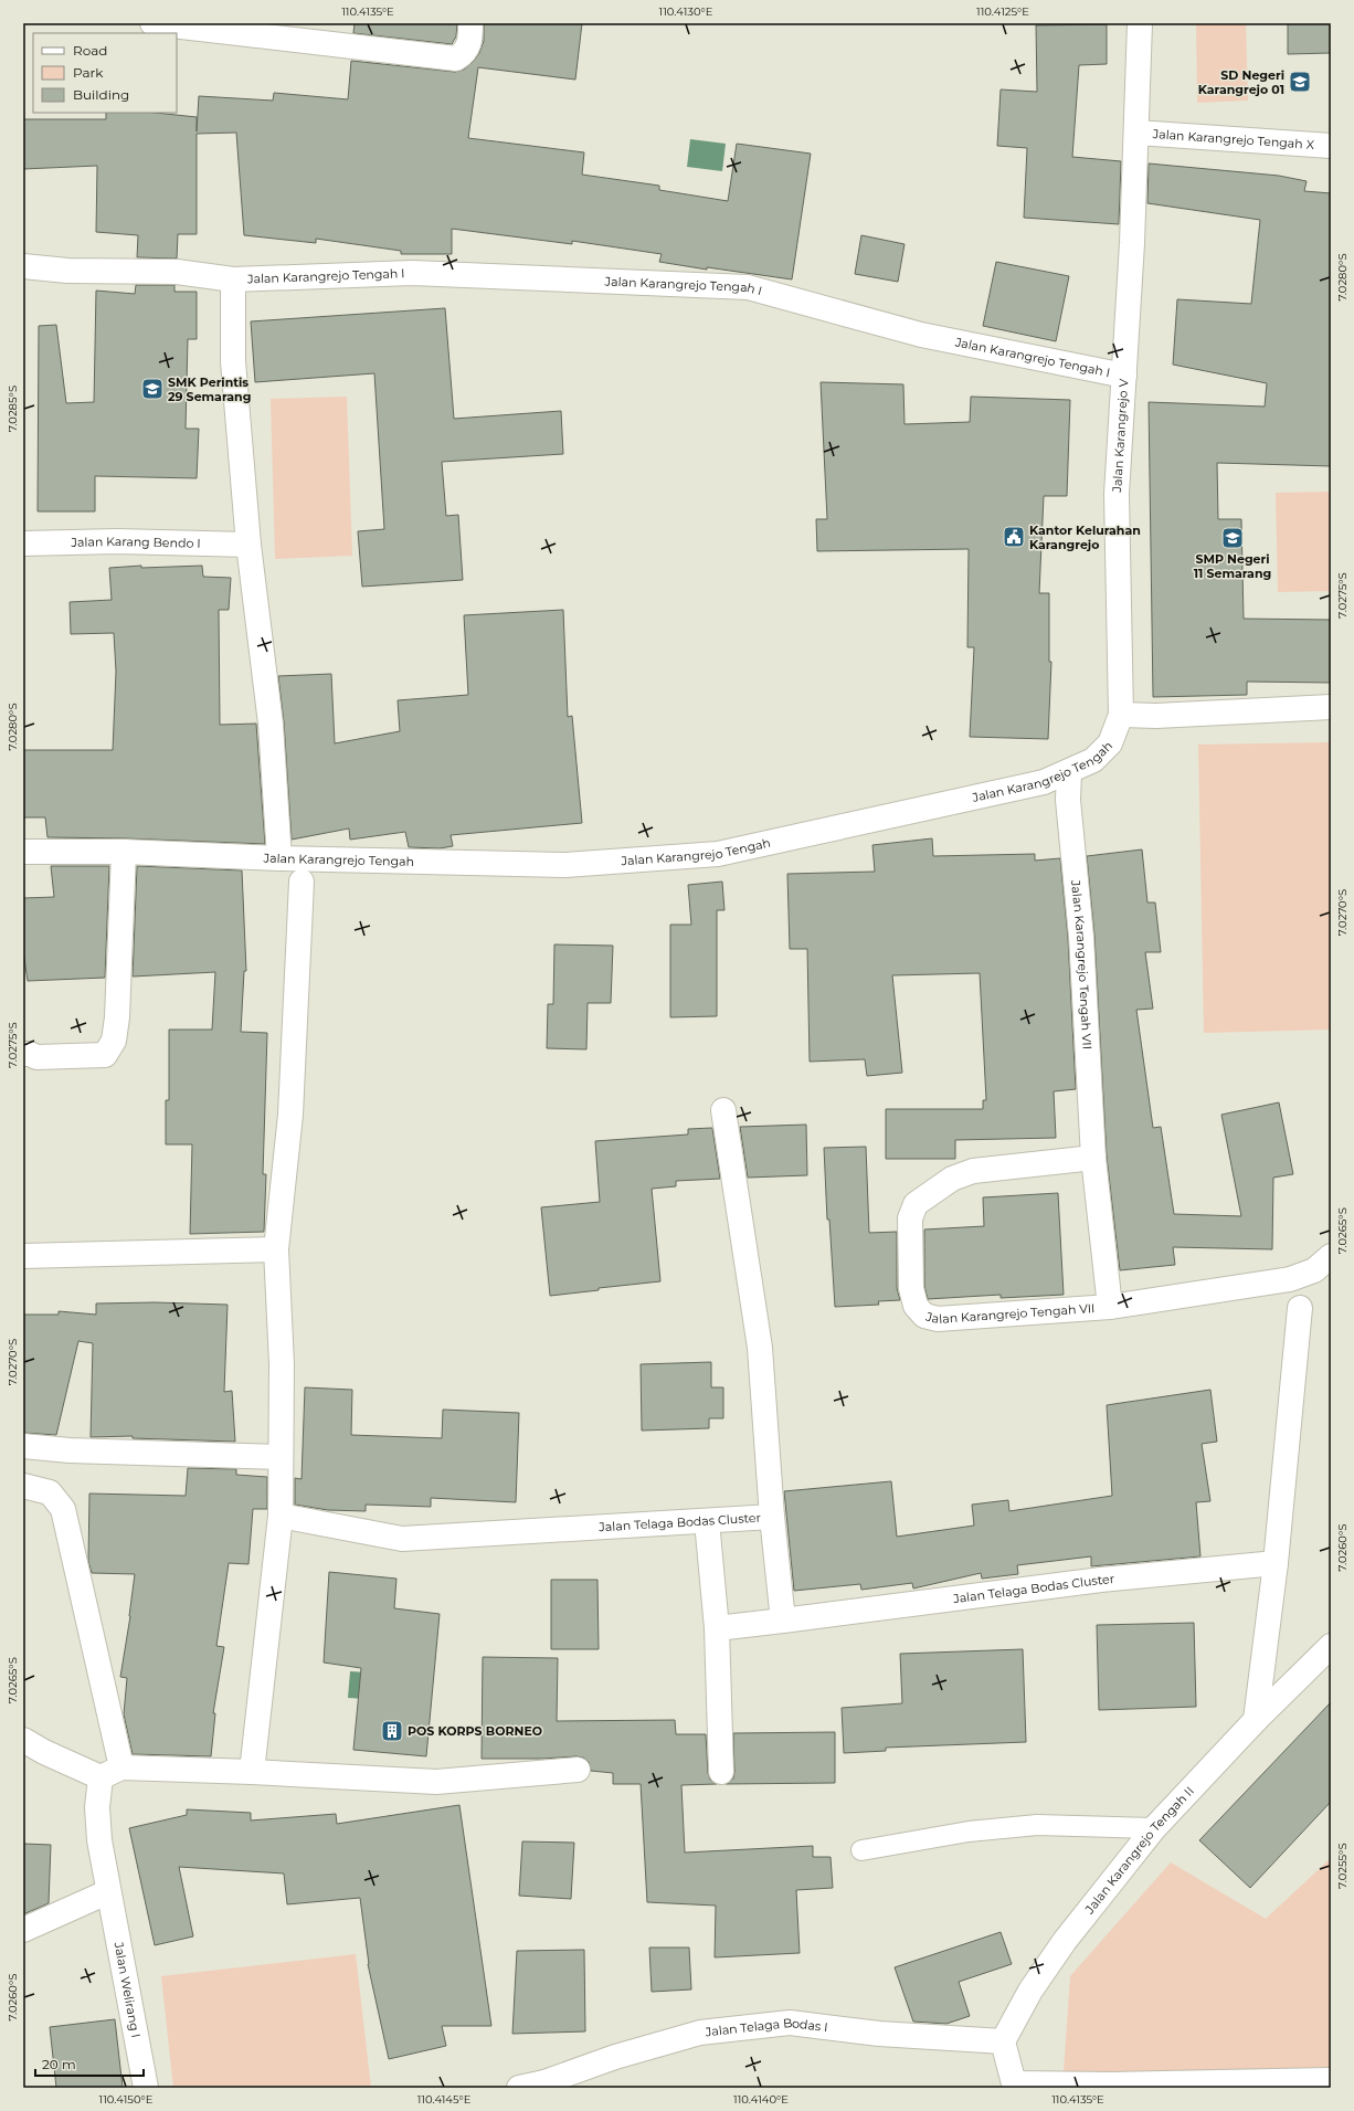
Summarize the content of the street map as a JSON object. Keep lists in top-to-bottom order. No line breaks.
{"streets":{"street":["Jalan Karangrejo Tengah X","Jalan Karangrejo Tengah I","Jalan Karangrejo V","Jalan Karang Bendo I","Jalan Karangrejo Tengah","Jalan Karangrejo Tengah VII","Jalan Telaga Bodas Cluster","Jalan Karangrejo Tengah II","Jalan Welirang I","Jalan Telaga Bodas I"]},"crossings":[["Jalan Karangrejo Tengah X","Jalan Karangrejo V"],["Jalan Karangrejo Tengah I","Jalan Karangrejo V"],["Jalan Karangrejo V","Jalan Karangrejo Tengah"],["Jalan Karangrejo Tengah","Jalan Karangrejo Tengah VII"],["Jalan Karangrejo Tengah II","Jalan Telaga Bodas I"]],"places":{"school or university":["SD Negeri Karangrejo 01","SMK Perintis 29 Semarang","SMP Negeri 11 Semarang"],"public building":["Kantor Kelurahan Karangrejo"],"building":["POS KORPS BORNEO"]},"legend":["Road","Park","Building"],"scale_bar":"20 m","coordinates":["110.4135°E","110.4130°E","110.4125°E","7.0280°S","7.0285°S","7.0275°S","7.0270°S","7.0265°S","7.0260°S","7.0255°S","110.4150°E","110.4145°E","110.4140°E"]}
